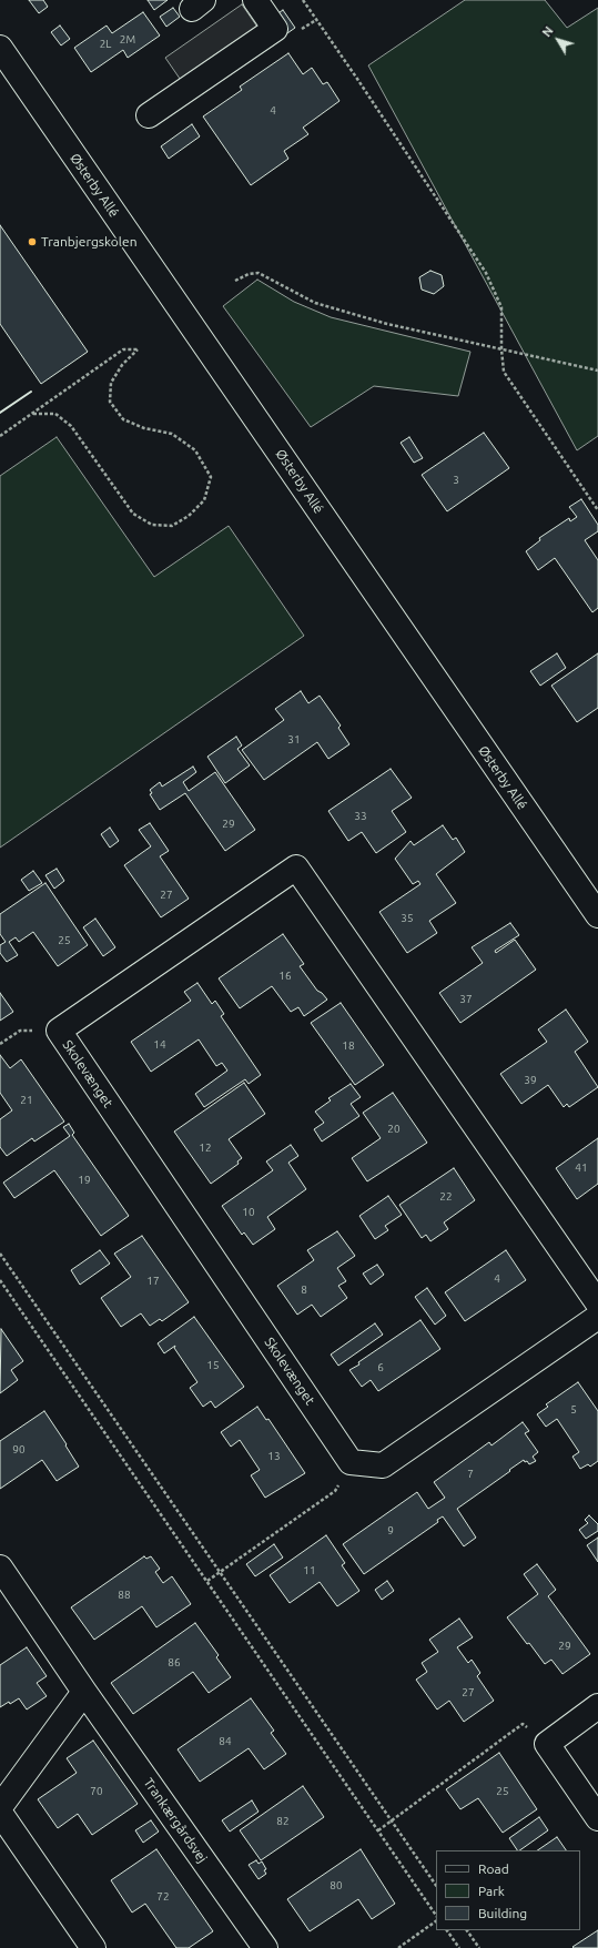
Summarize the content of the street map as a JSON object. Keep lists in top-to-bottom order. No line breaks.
{"streets":{"street":["Østerby Allé","Skolevænget","Trankærgårdsvej"]},"places":["Tranbjergskolen"],"house_numbers":["2M","2L","4","3","31","33","29","27","35","25","16","37","14","18","39","21","20","12","41","19","22","10","4","17","8","15","6","5","90","13","7","9","11","88","29","86","27","84","70","25","82","80","72"],"legend":["Road","Park","Building"],"north":"top left"}
